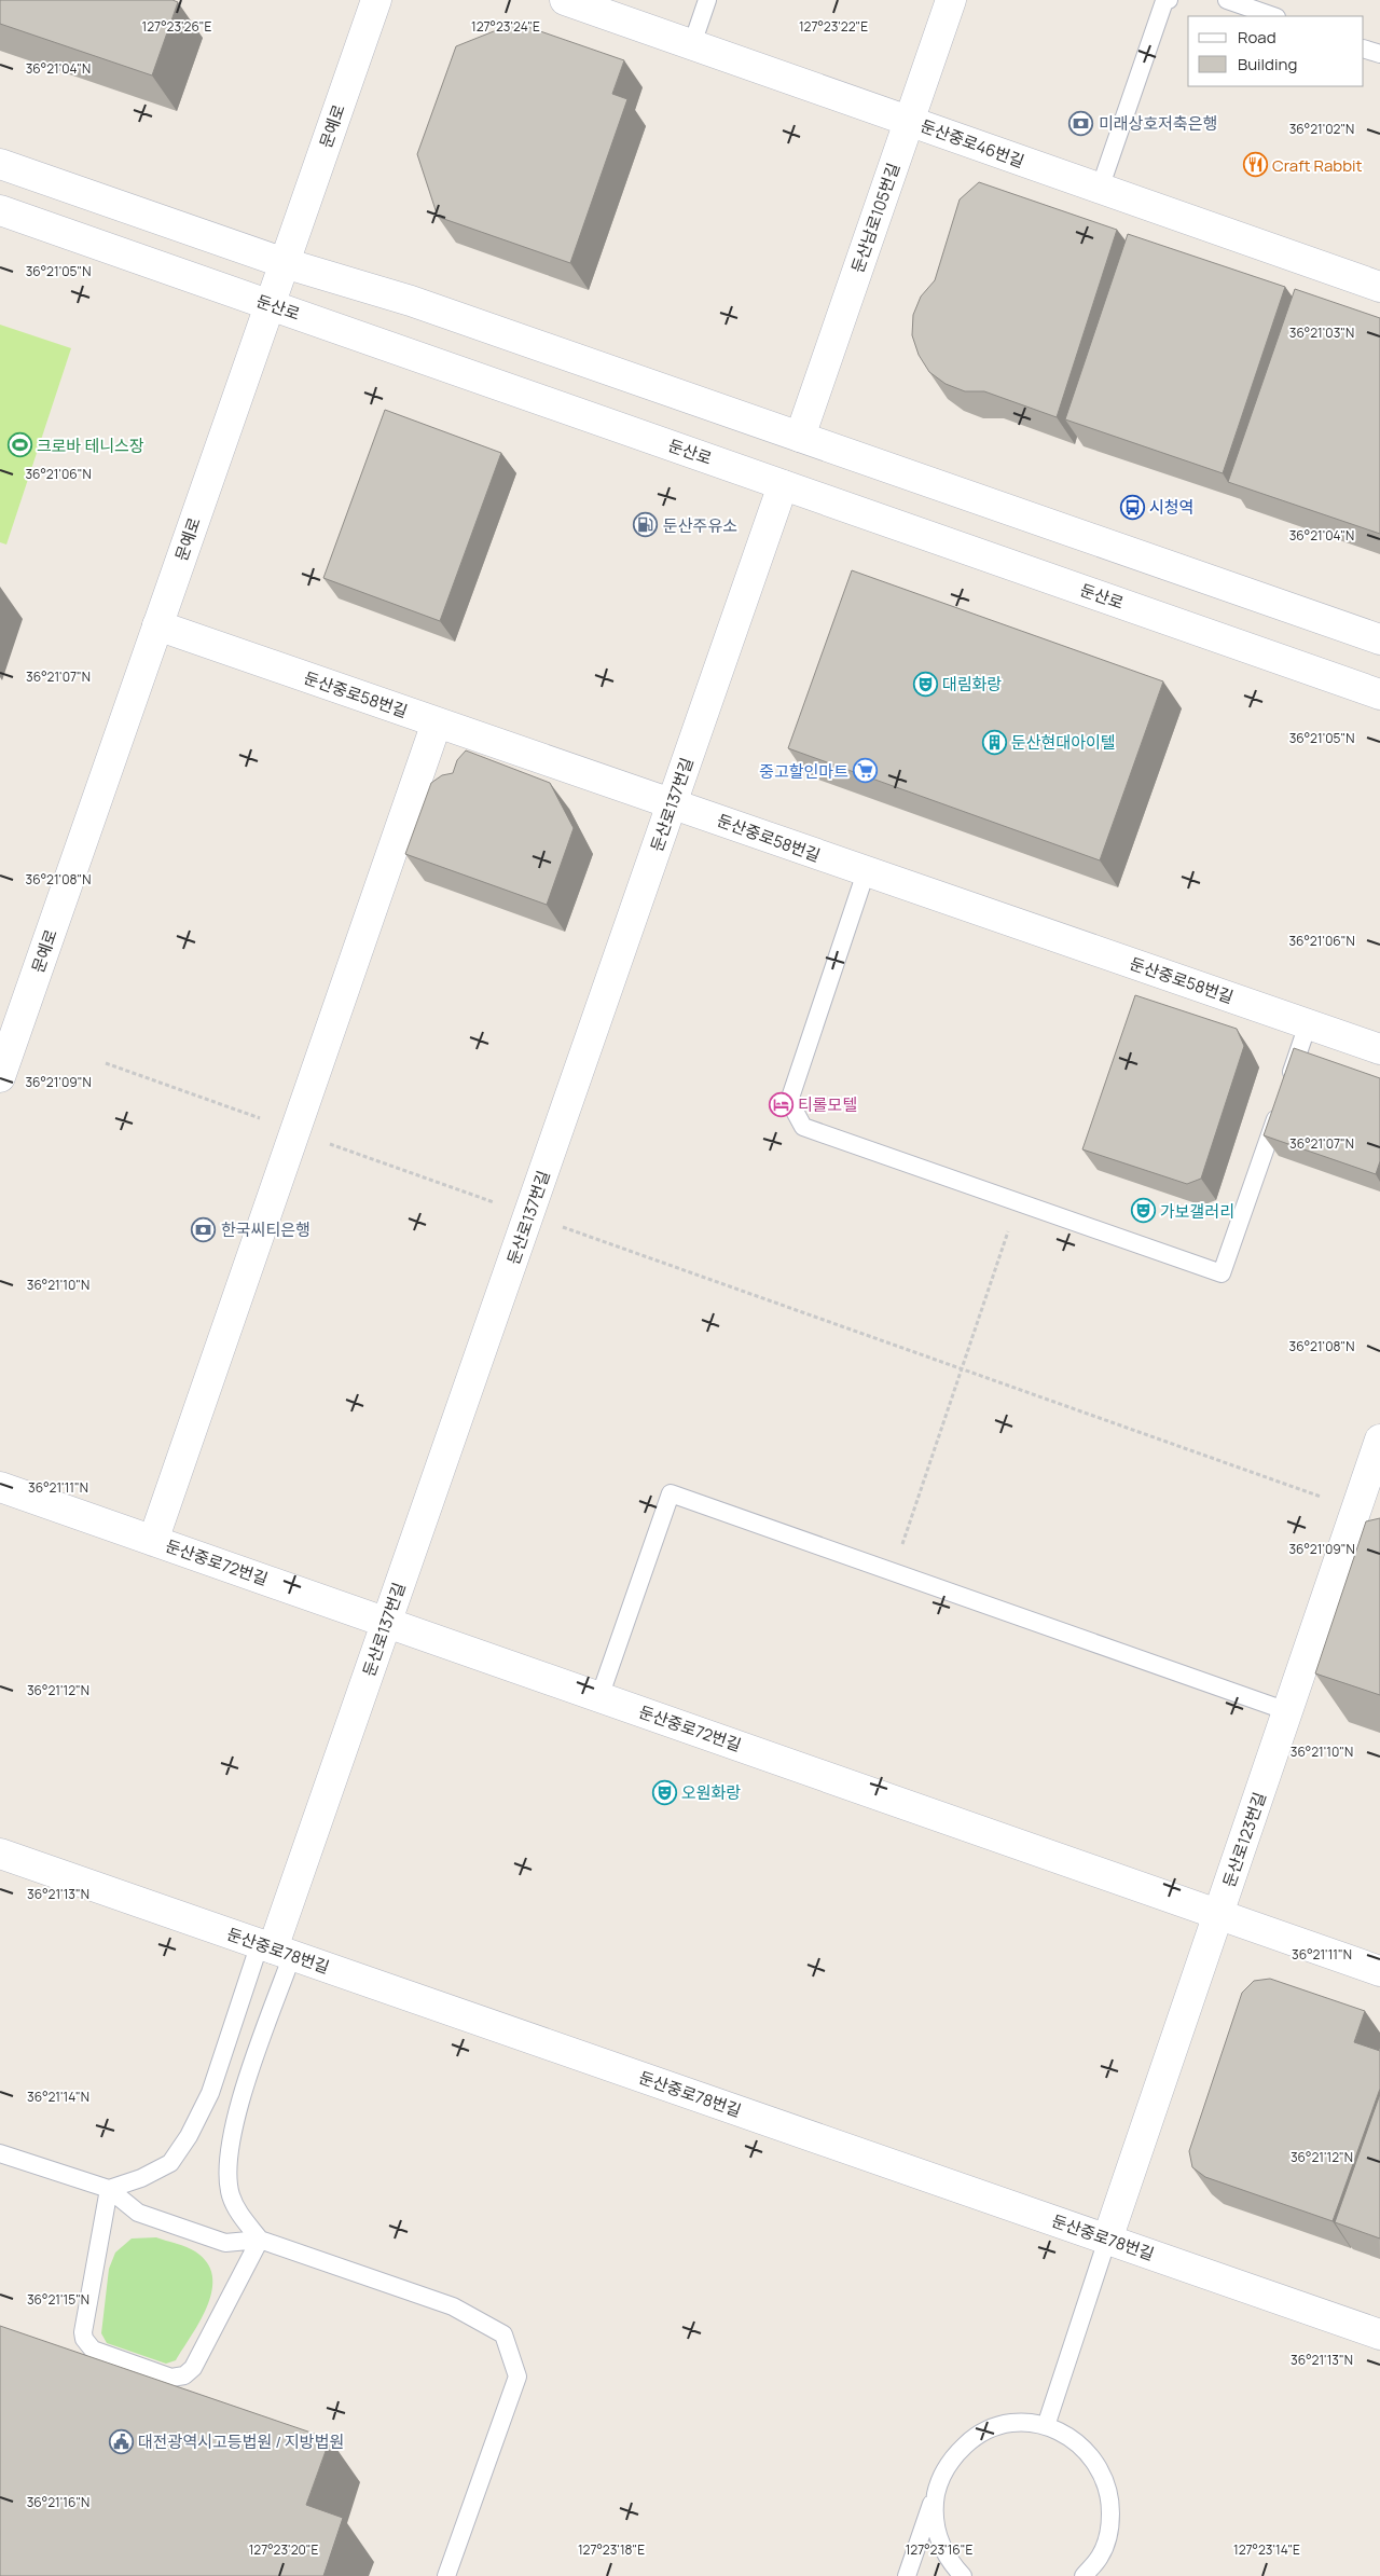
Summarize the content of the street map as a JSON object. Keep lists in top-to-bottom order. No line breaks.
{"streets":{"street":["문예로","둔산중로46번길","둔산남로105번길","둔산로","둔산중로58번길","둔산로137번길","둔산중로72번길","둔산로123번길","둔산중로78번길"]},"crossings":[["문예로","둔산로"],["문예로","둔산중로58번길"],["둔산중로46번길","둔산남로105번길"],["둔산로","둔산로137번길"],["둔산중로58번길","둔산로137번길"],["둔산로137번길","둔산중로72번길"],["둔산로137번길","둔산중로78번길"],["둔산중로72번길","둔산로123번길"],["둔산로123번길","둔산중로78번길"]],"places":{"bank":["미래상호저축은행","한국씨티은행"],"restaurant":["Craft Rabbit"],"sports":["크로바 테니스장"],"bus stop":["시청역"],"fuel station":["둔산주유소"],"theatre":["대림화랑","가보갤러리","오원화랑"],"building":["둔산현대아이텔"],"supermarket":["중고할인마트"],"hotel":["티롤모텔"],"public building":["대전광역시고등법원 / 지방법원"]},"legend":["Road","Building"],"coordinates":["127°23'26\"E","127°23'22\"E","127°23'24\"E","36°21'04\"N","36°21'02\"N","36°21'05\"N","36°21'03\"N","36°21'06\"N","36°21'07\"N","36°21'08\"N","36°21'09\"N","36°21'10\"N","36°21'11\"N","36°21'12\"N","36°21'13\"N","36°21'14\"N","36°21'15\"N","36°21'16\"N","127°23'20\"E","127°23'18\"E","127°23'16\"E","127°23'14\"E"]}
